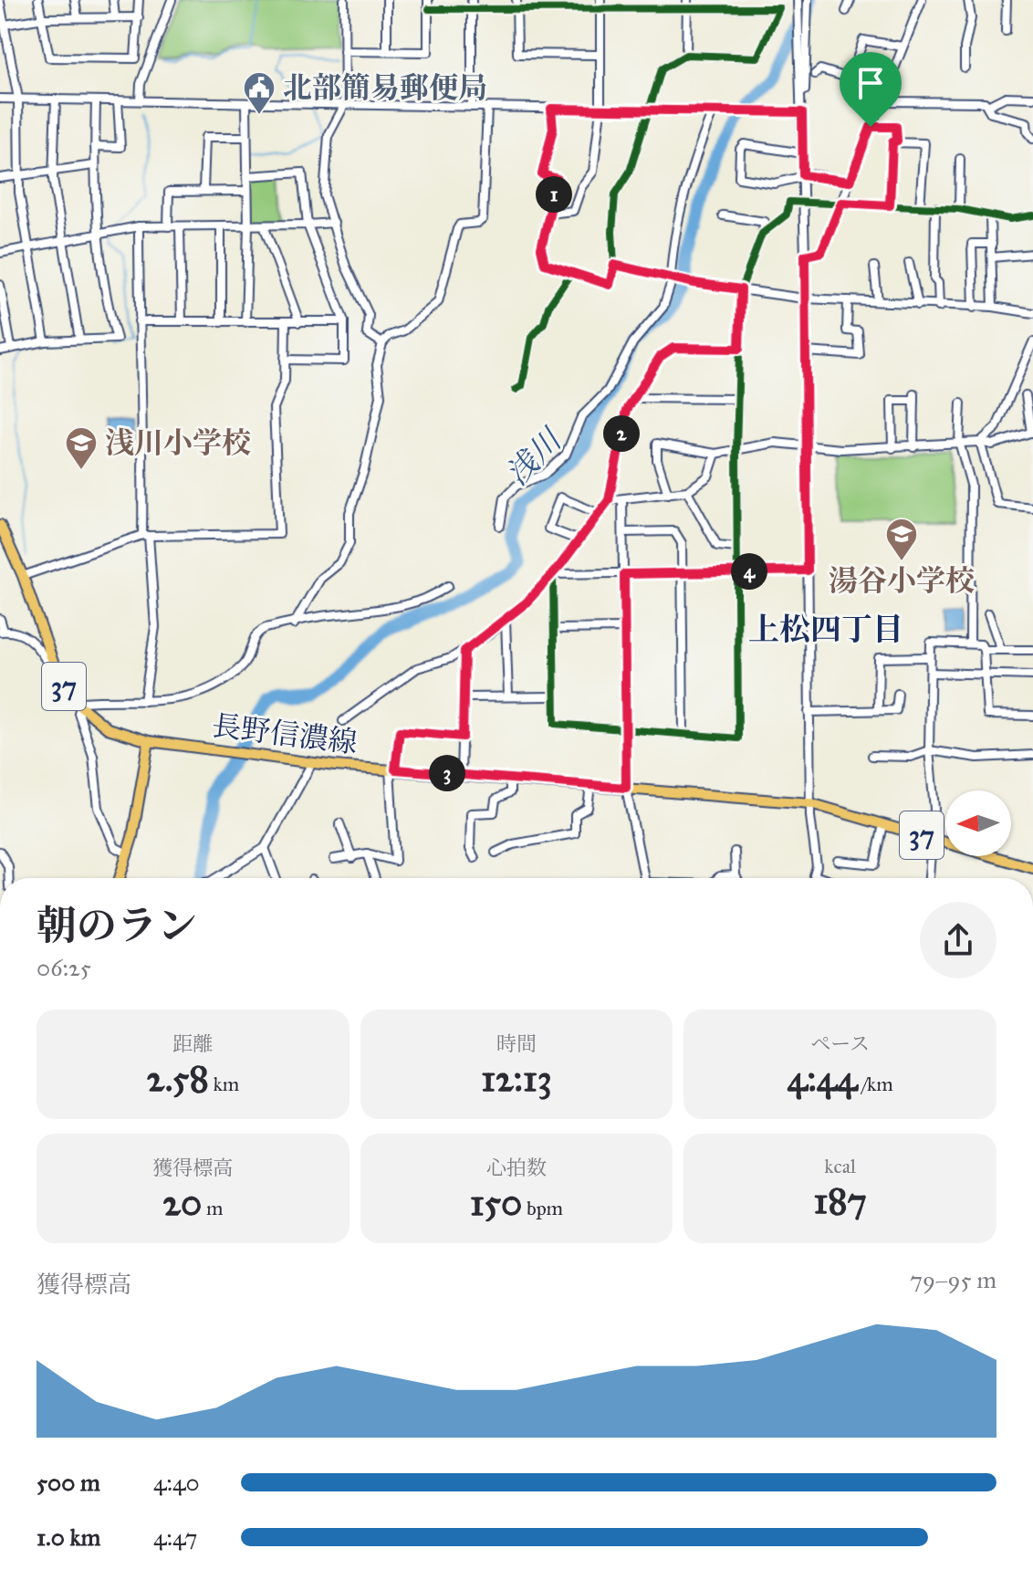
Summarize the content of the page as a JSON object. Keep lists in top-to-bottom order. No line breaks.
{"streets":{"main road":["37","長野信濃線"]},"districts":["上松四丁目"],"water":["浅川"],"places":{"public building":["北部簡易郵便局"],"school or university":["浅川小学校","湯谷小学校"]},"north":"left","page":{"pins":["1","2","4","3"],"heading":["朝のラン","06:25"],"stats":[["距離","2.58 km"],["時間","12:13"],["ペース","4:44 /km"],["獲得標高","20 m"],["心拍数","150 bpm"],["kcal","187"]],"chart":["獲得標高","79–95 m"],"list":[{"name":"500 m","note":"4:40"},{"name":"1.0 km","note":"4:47"}]}}
